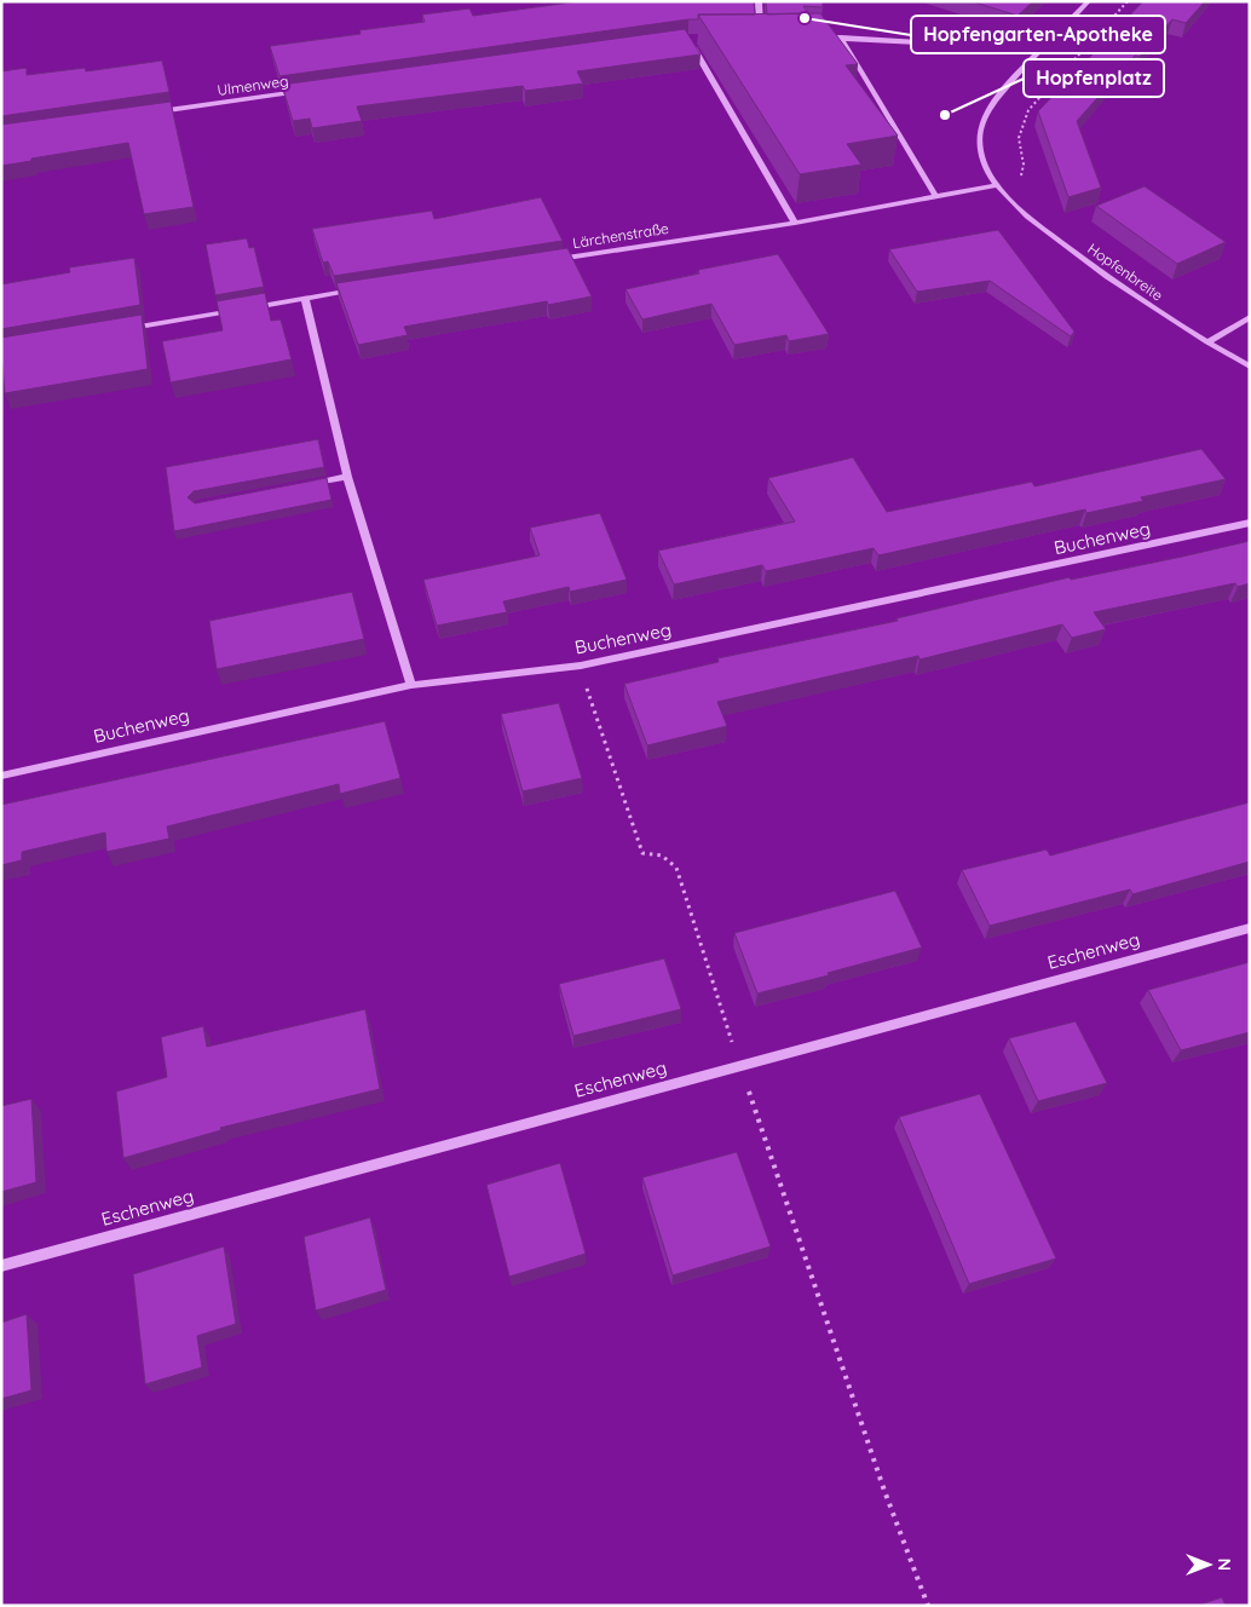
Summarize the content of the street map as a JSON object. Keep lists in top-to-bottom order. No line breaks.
{"streets":{"street":["Ulmenweg","Lärchenstraße","Hopfenbreite","Buchenweg","Eschenweg"]},"crossings":[["Lärchenstraße","Hopfenbreite"]],"places":["Hopfengarten-Apotheke","Hopfenplatz"],"north":"right"}
